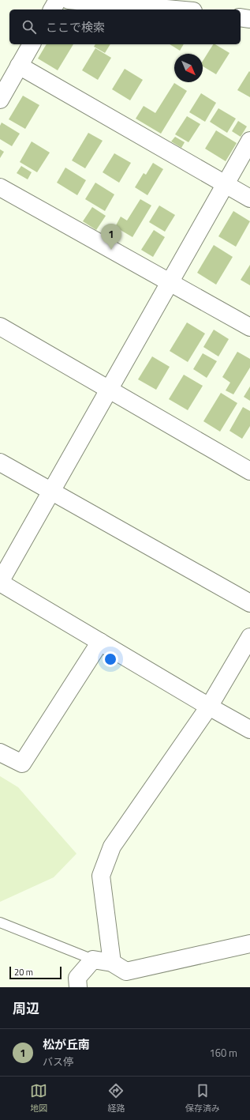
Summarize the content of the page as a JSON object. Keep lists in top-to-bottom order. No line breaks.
{"scale_bar":"20 m","north":"bottom right","page":{"search":"ここで検索","pins":"1","scale":"20 m","heading":"周辺","list":[{"mark":"1","name":"松が丘南","note":"バス停","value":"160 m"}],"nav":["地図","経路","保存済み"]}}
